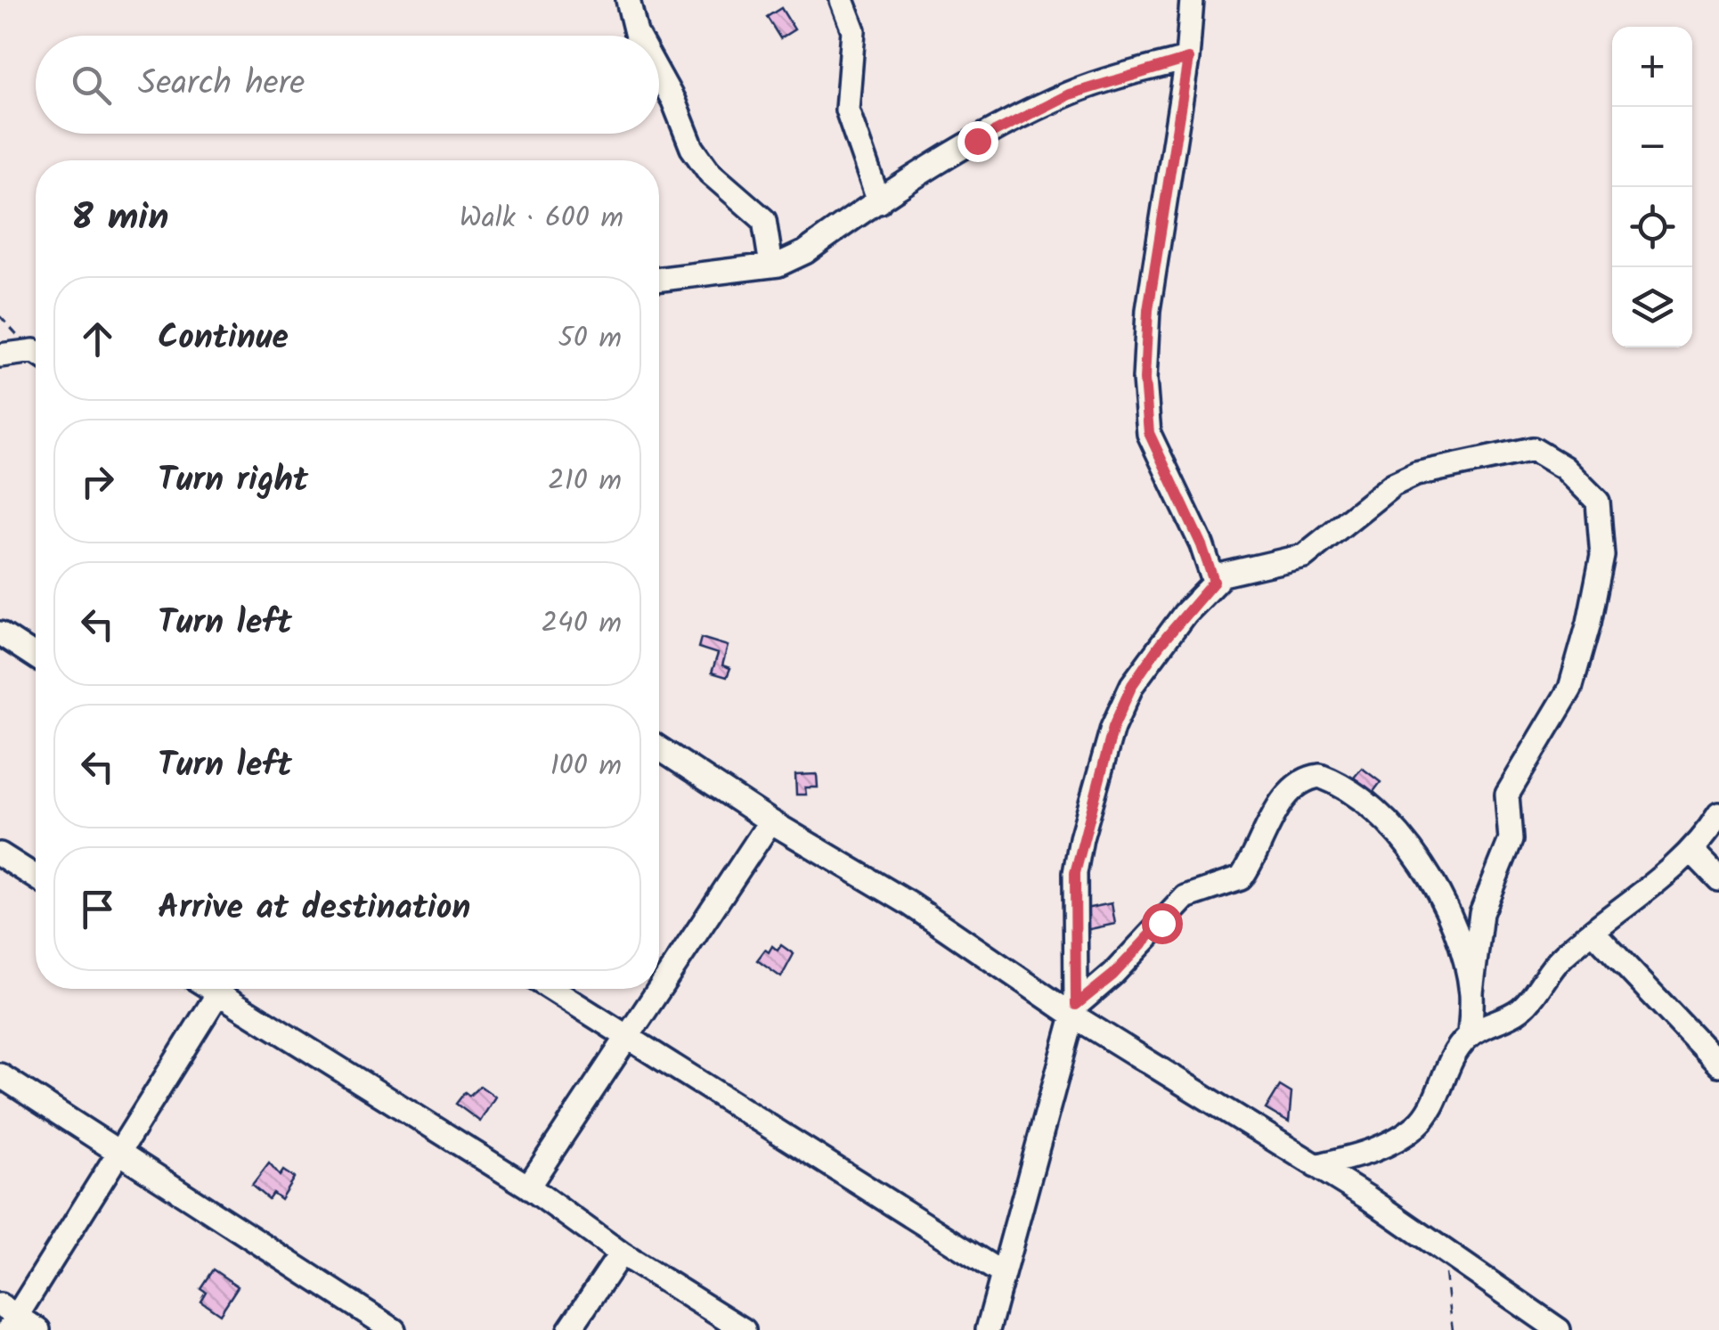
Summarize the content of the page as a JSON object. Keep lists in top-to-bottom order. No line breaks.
{"page":{"map_buttons":["+","−"],"search":"Search here","heading":["8 min","Walk · 600 m"],"list":[["Continue","50 m"],["Turn right","210 m"],["Turn left","240 m"],["Turn left","100 m"],"Arrive at destination"]}}
